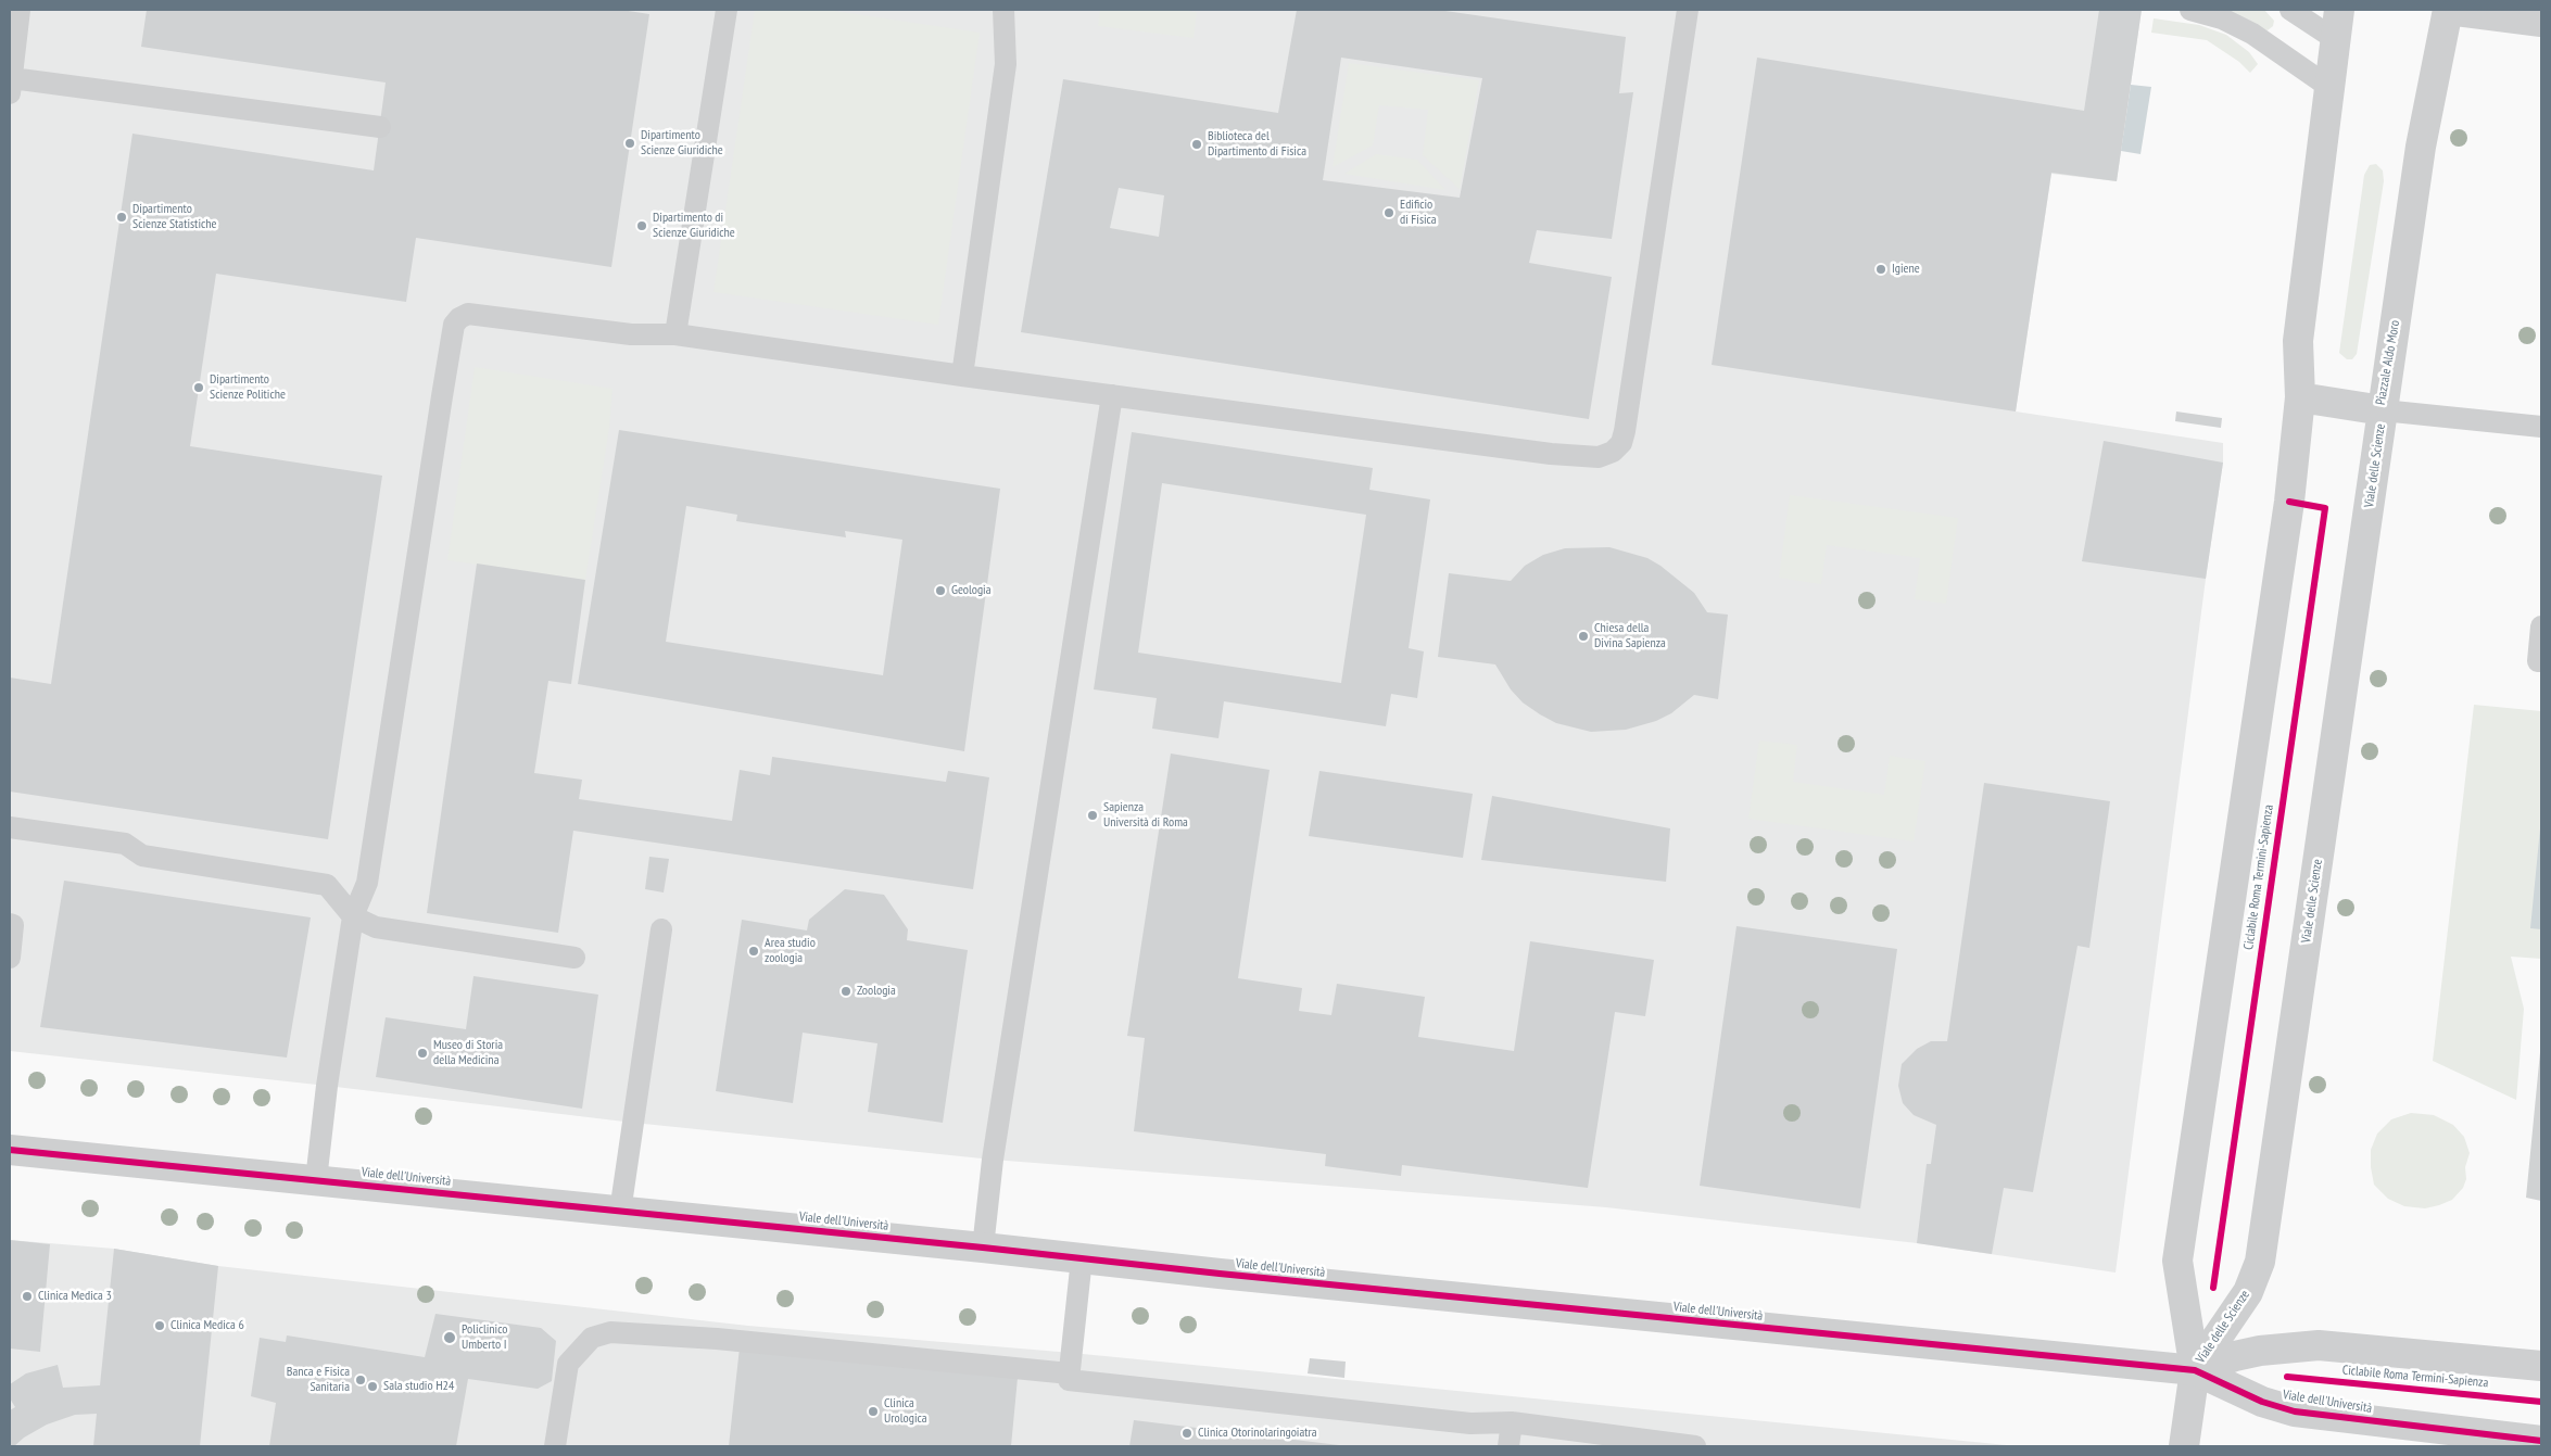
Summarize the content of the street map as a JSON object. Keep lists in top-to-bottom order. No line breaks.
{"streets":{"street":["Piazzale Aldo Moro","Viale delle Scienze","Viale dell'Università"],"cycle path":["Ciclabile Roma Termini-Sapienza"]},"crossings":[["Piazzale Aldo Moro","Viale delle Scienze"],["Viale delle Scienze","Viale dell'Università"]],"places":["Dipartimento Scienze Giuridiche","Biblioteca del Dipartimento di Fisica","Edificio di Fisica","Dipartimento Scienze Statistiche","Dipartimento di Scienze Giuridiche","Igiene","Dipartimento Scienze Politiche","Geologia","Chiesa della Divina Sapienza","Sapienza Università di Roma","Area studio zoologia","Zoologia","Museo di Storia della Medicina","Clinica Medica 3","Clinica Medica 6","Policlinico Umberto I","Banca e Fisica Sanitaria","Sala studio H24","Clinica Urologica","Clinica Otorinolaringoiatra"]}
